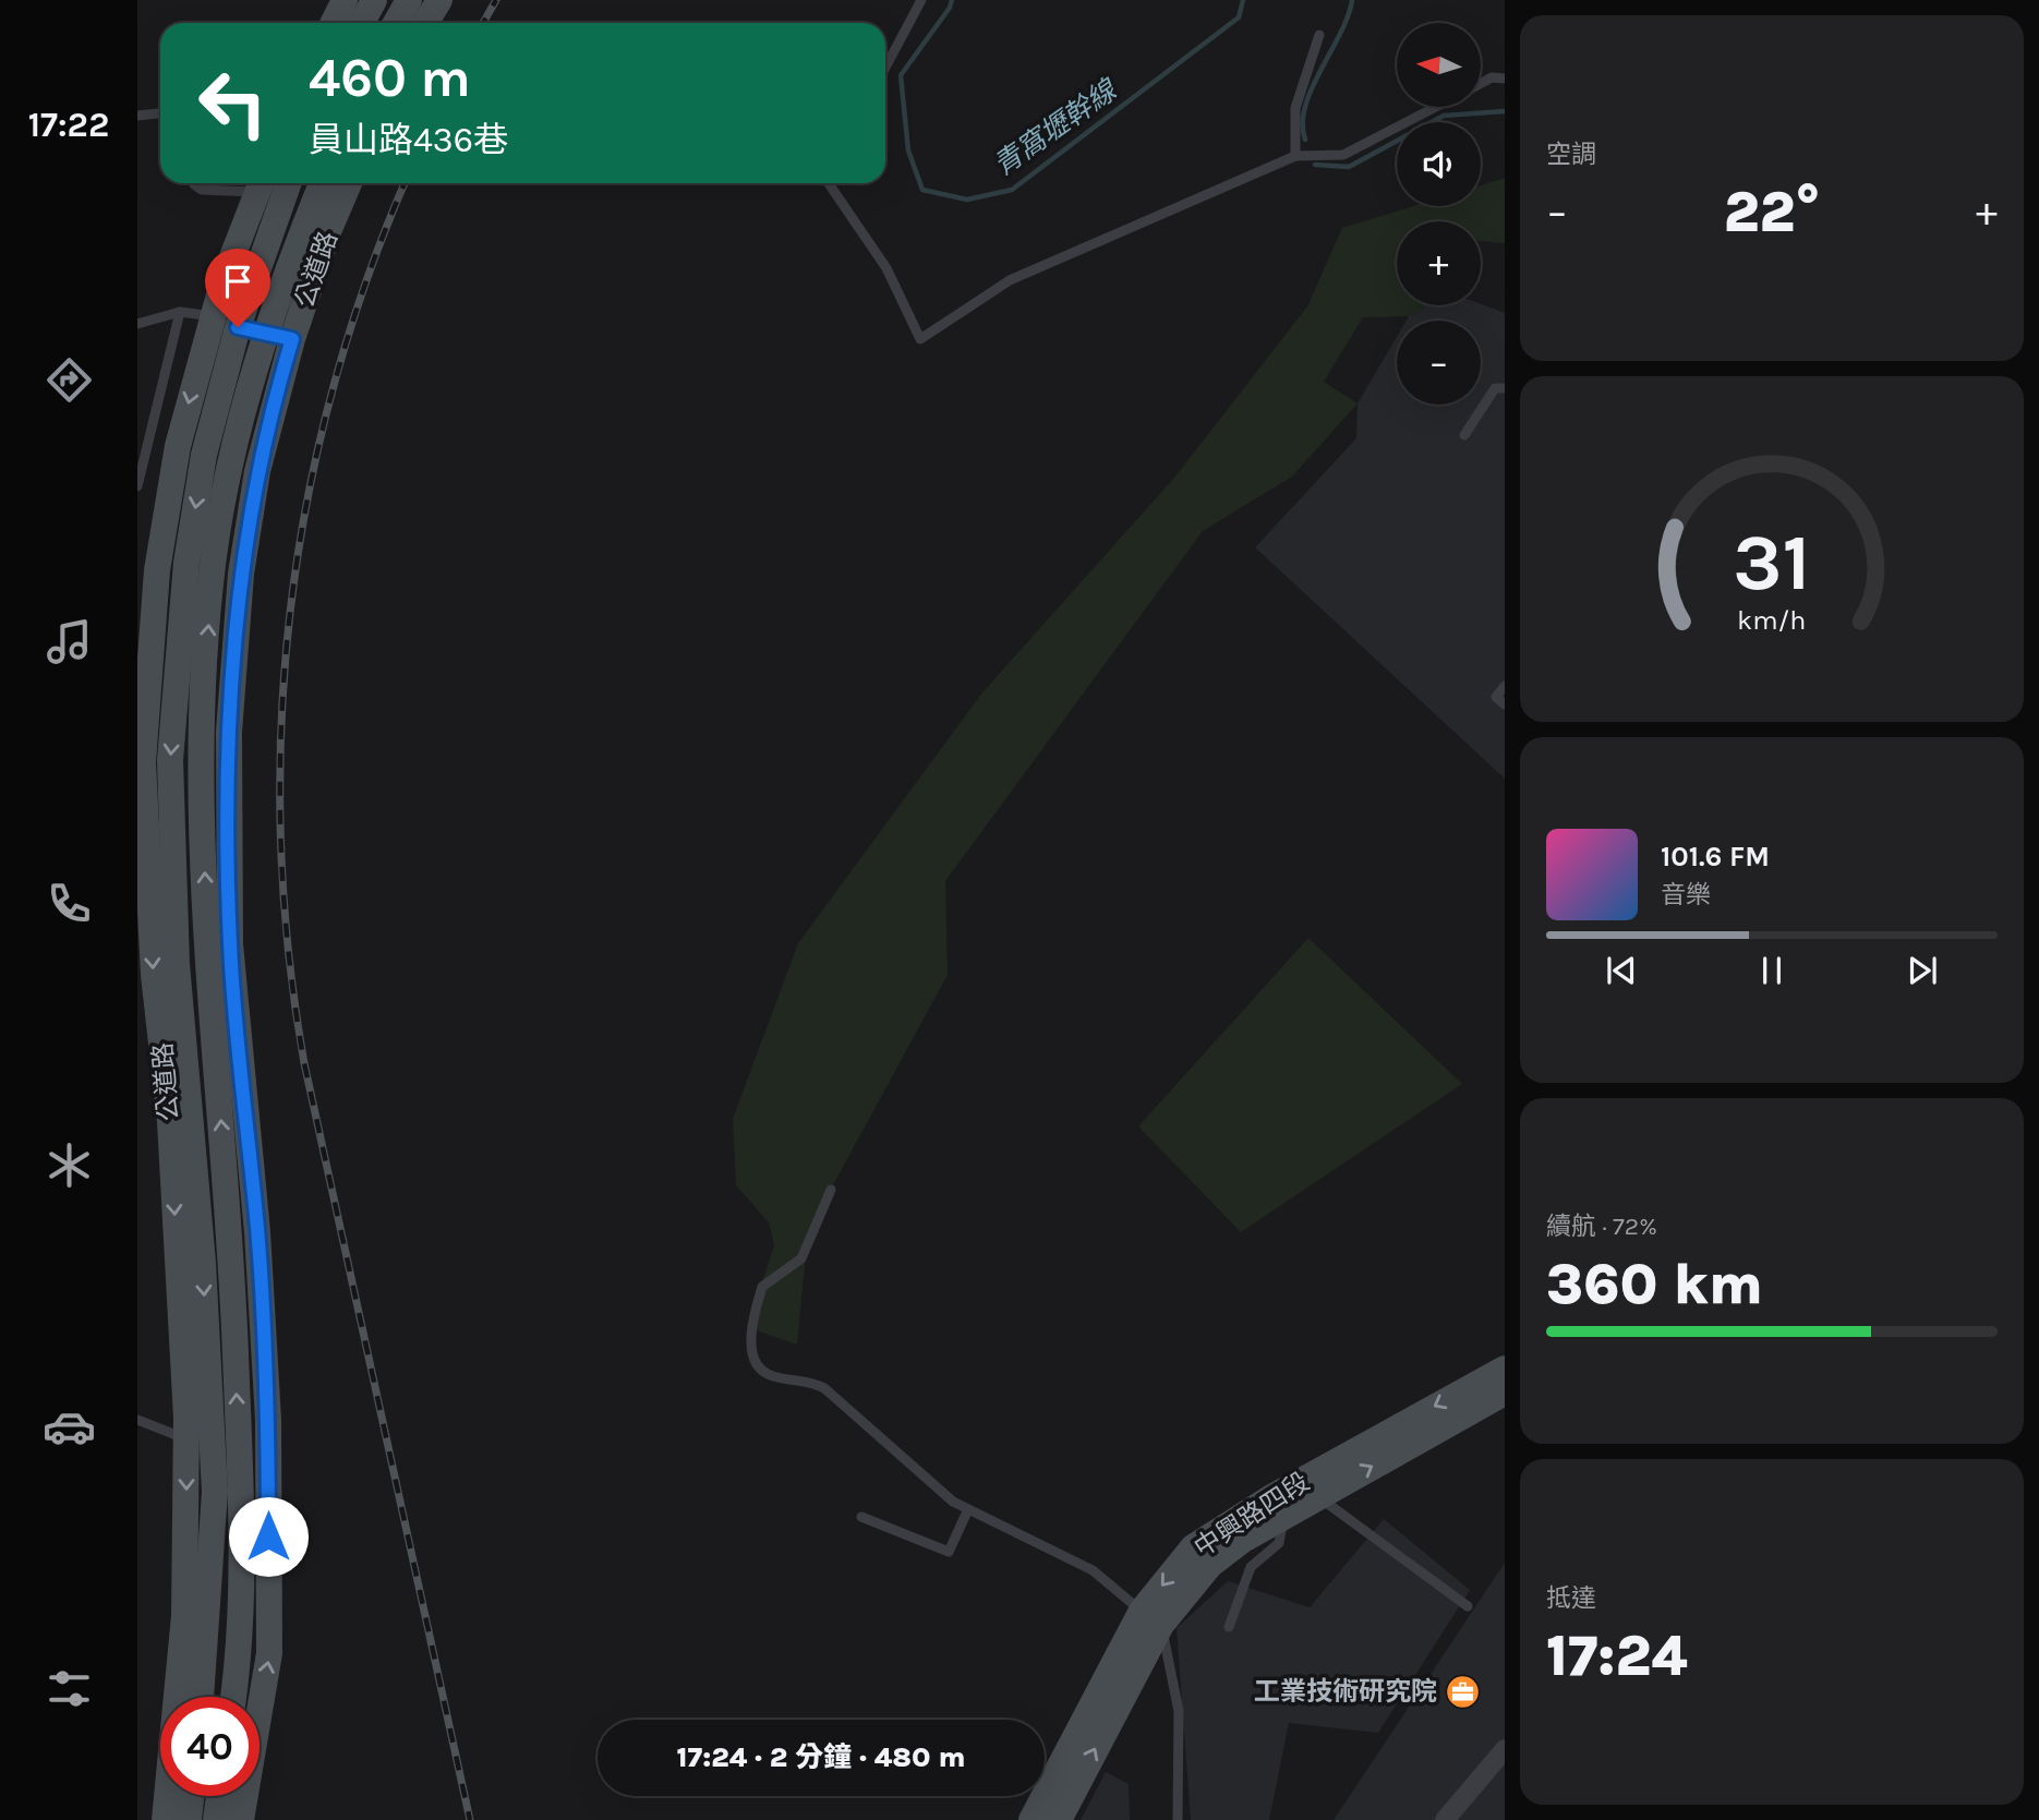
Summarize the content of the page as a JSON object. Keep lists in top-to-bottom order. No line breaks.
{"streets":{"street":["公道路","中興路四段"]},"water":["青窩壢幹線"],"places":{"office":["工業技術研究院"]},"north":"left","page":{"tabs":"17:22","tile":["空調",["續航 · 72%","360 km"],["抵達","17:24"]],"map_buttons":["+","−"],"turn":["460 m","員山路436巷"],"heat":["−","22°","+"],"song":["101.6 FM","音樂"],"limit":"40","trip":"17:24 · 2 分鐘 · 480 m","gauge":["31","km/h"]}}
